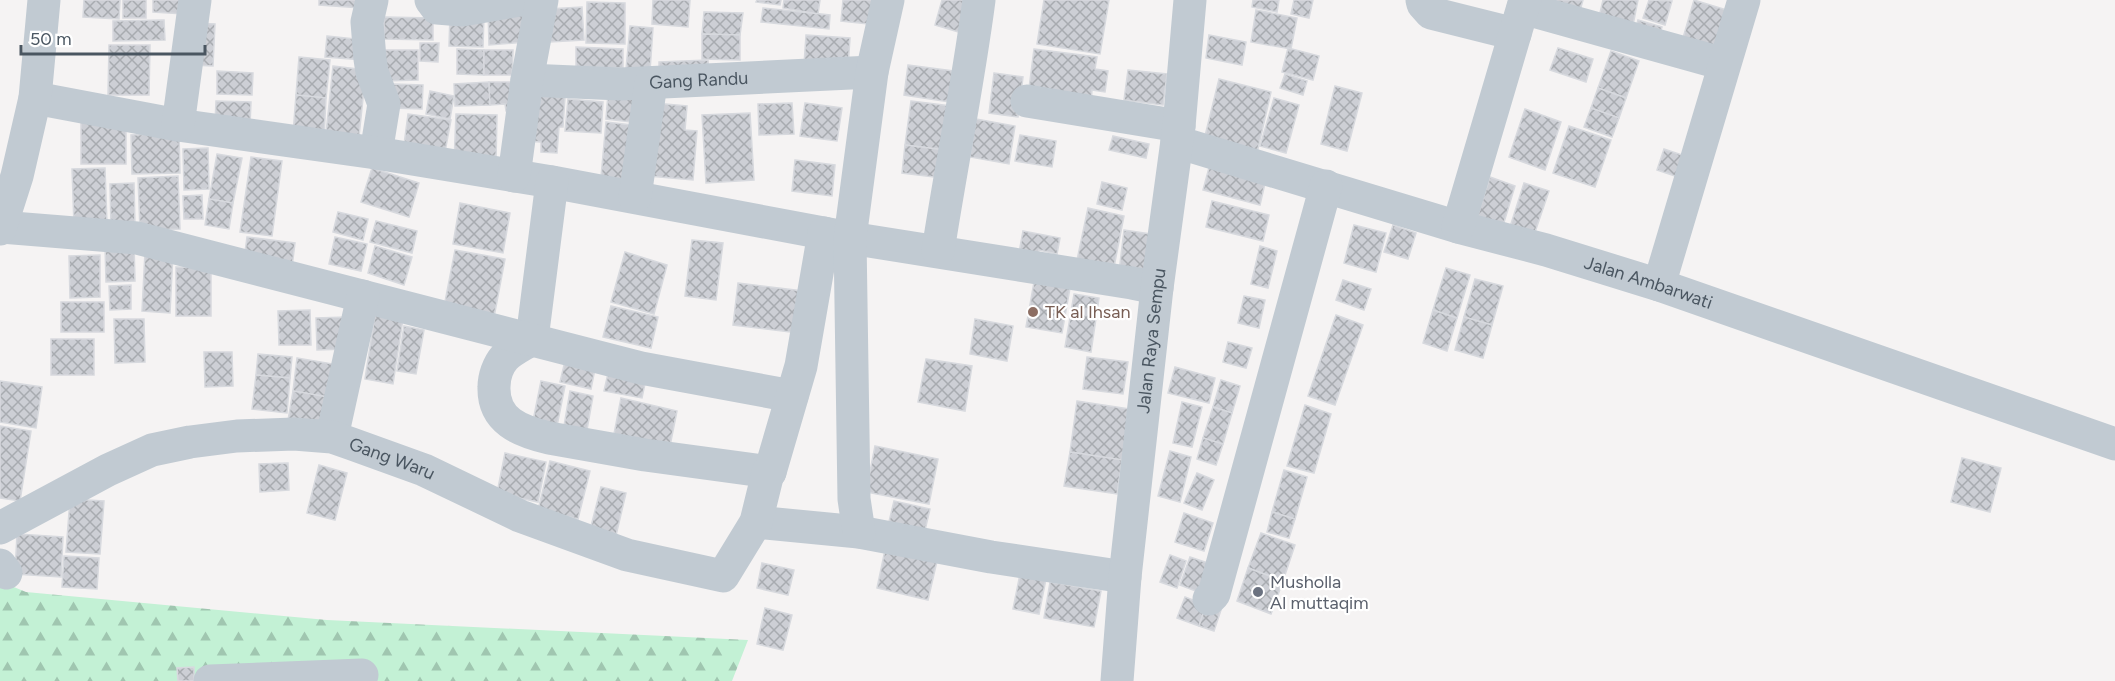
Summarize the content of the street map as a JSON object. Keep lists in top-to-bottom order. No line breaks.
{"streets":{"street":["Gang Randu","Jalan Ambarwati","Jalan Raya Sempu","Gang Waru"]},"crossings":[["Jalan Ambarwati","Jalan Raya Sempu"]],"places":["TK al Ihsan","Musholla Al muttaqim"],"scale_bar":"50 m"}
